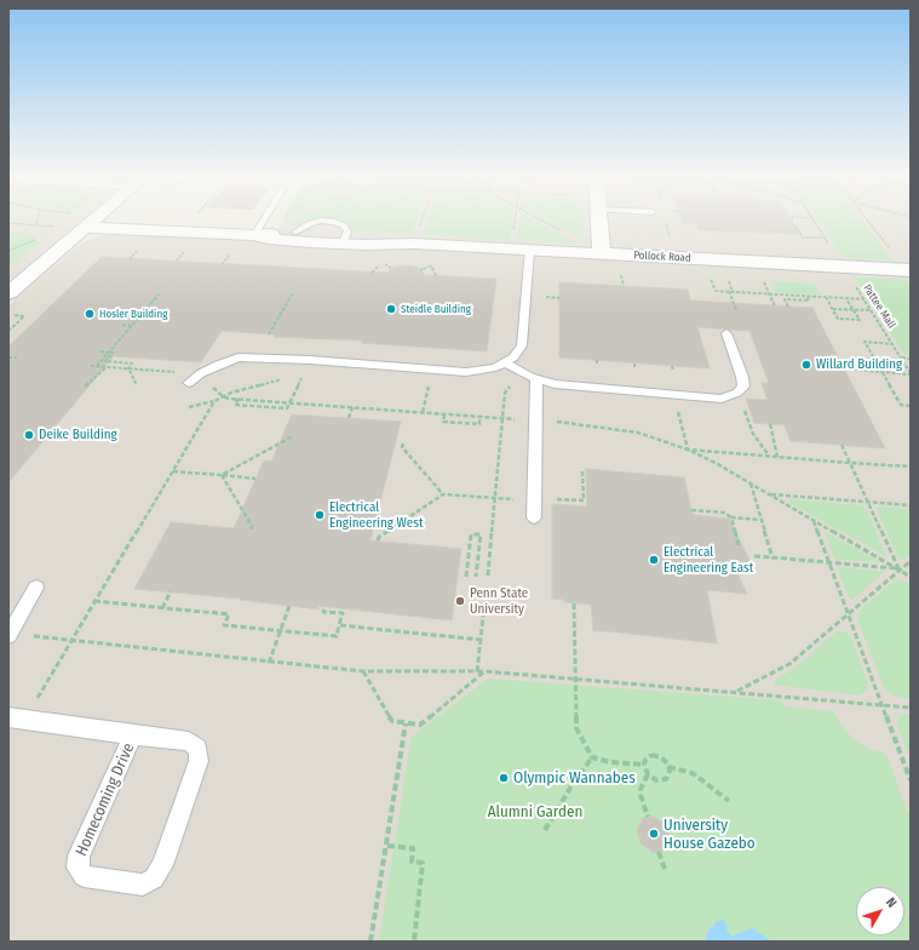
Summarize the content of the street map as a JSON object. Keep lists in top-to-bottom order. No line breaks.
{"streets":{"street":["Pollock Road"],"lane":["Homecoming Drive"],"path":["Pattee Mall"]},"parks":["Alumni Garden"],"places":["Steidle Building","Hosler Building","Willard Building","Deike Building","Electrical Engineering West","Electrical Engineering East","Penn State University","Olympic Wannabes","University House Gazebo"],"north":"top right"}
